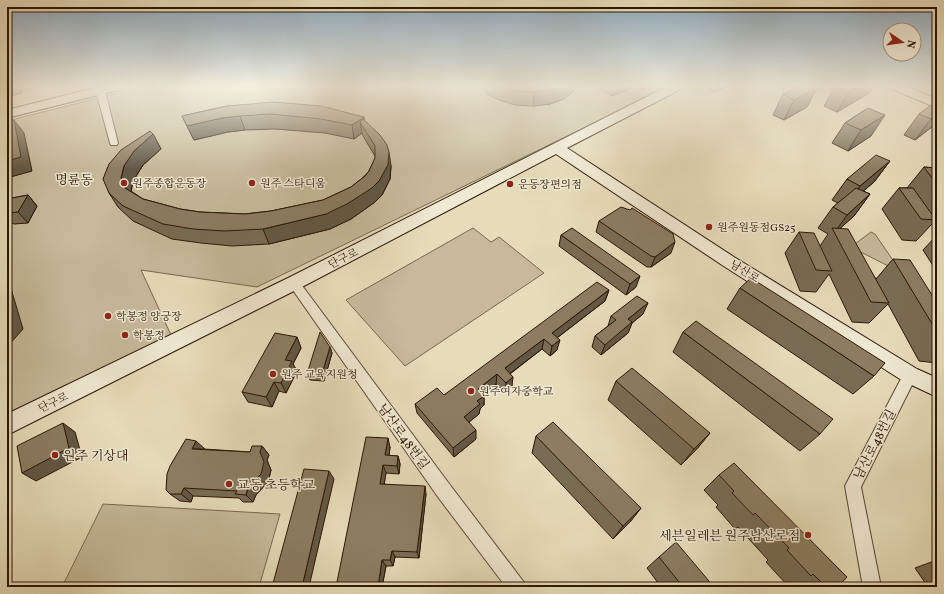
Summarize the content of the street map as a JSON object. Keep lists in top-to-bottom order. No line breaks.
{"streets":{"street":["단구로","남산로","남산로48번길"]},"crossings":[["단구로","남산로"],["단구로","남산로48번길"],["남산로","남산로48번길"]],"districts":["명륜동"],"places":["원주종합운동장","원주 스타디움","운동장편의점","원주원동점GS25","학봉정 양궁장","학봉정","원주 교육지원청","원주여자중학교","원주 기상대","교동 초등학교","세븐일레븐 원주남산로점"],"north":"right"}
